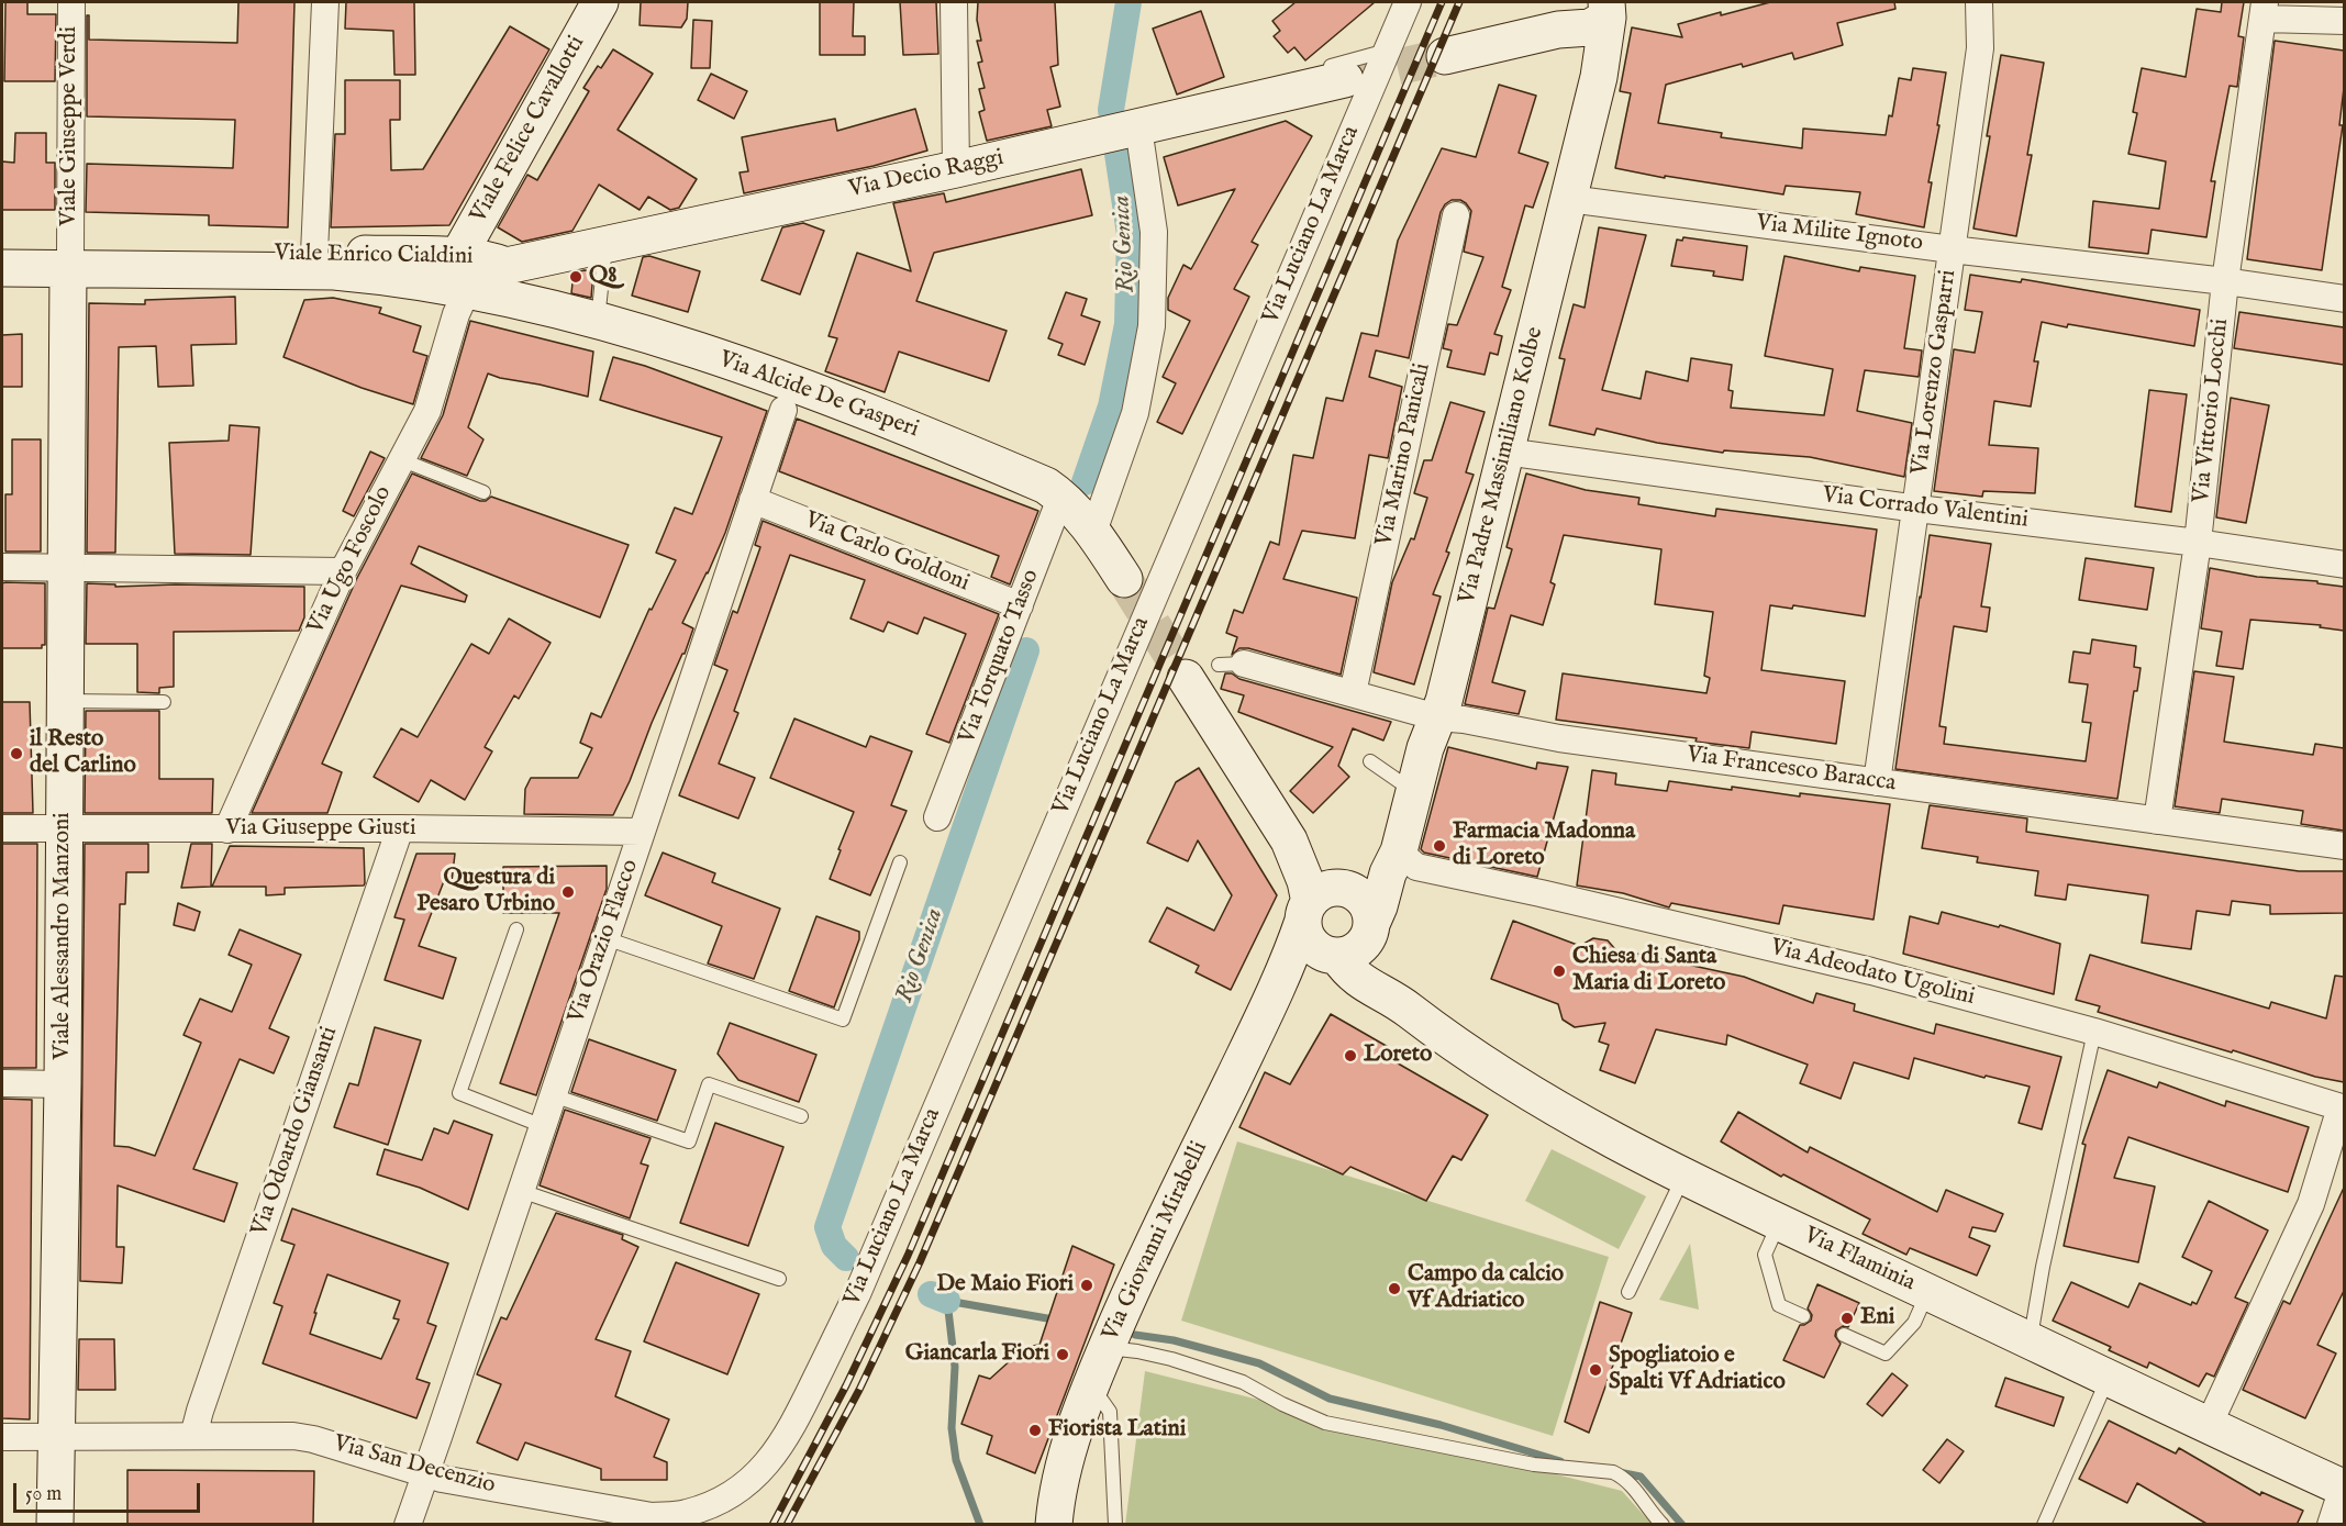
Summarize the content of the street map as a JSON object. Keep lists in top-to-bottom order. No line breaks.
{"streets":{"street":["Viale Giuseppe Verdi","Viale Felice Cavallotti","Via Decio Raggi","Via Luciano La Marca","Via Milite Ignoto","Viale Enrico Cialdini","Via Lorenzo Gasparri","Via Alcide De Gasperi","Via Vittorio Locchi","Via Marino Panicali","Via Padre Massimiliano Kolbe","Via Corrado Valentini","Via Carlo Goldoni","Via Ugo Foscolo","Via Torquato Tasso","Via Francesco Baracca","Via Giuseppe Giusti","Viale Alessandro Manzoni","Via Orazio Flacco","Via Adeodato Ugolini","Via Odoardo Giansanti","Via Giovanni Mirabelli","Via Flaminia","Via San Decenzio"]},"crossings":[["Viale Giuseppe Verdi","Viale Enrico Cialdini"],["Viale Giuseppe Verdi","Viale Alessandro Manzoni"],["Viale Felice Cavallotti","Viale Enrico Cialdini"],["Viale Felice Cavallotti","Via Alcide De Gasperi"],["Viale Felice Cavallotti","Via Ugo Foscolo"],["Via Decio Raggi","Viale Enrico Cialdini"],["Via Luciano La Marca","Via San Decenzio"],["Via Milite Ignoto","Via Lorenzo Gasparri"],["Via Milite Ignoto","Via Vittorio Locchi"],["Via Milite Ignoto","Via Padre Massimiliano Kolbe"],["Viale Enrico Cialdini","Via Alcide De Gasperi"],["Viale Enrico Cialdini","Via Ugo Foscolo"],["Viale Enrico Cialdini","Viale Alessandro Manzoni"],["Via Lorenzo Gasparri","Via Corrado Valentini"],["Via Lorenzo Gasparri","Via Francesco Baracca"],["Via Alcide De Gasperi","Via Ugo Foscolo"],["Via Alcide De Gasperi","Via Torquato Tasso"],["Via Vittorio Locchi","Via Corrado Valentini"],["Via Vittorio Locchi","Via Francesco Baracca"],["Via Marino Panicali","Via Francesco Baracca"],["Via Padre Massimiliano Kolbe","Via Corrado Valentini"],["Via Padre Massimiliano Kolbe","Via Francesco Baracca"],["Via Padre Massimiliano Kolbe","Via Adeodato Ugolini"],["Via Padre Massimiliano Kolbe","Via Giovanni Mirabelli"],["Via Padre Massimiliano Kolbe","Via Flaminia"],["Via Carlo Goldoni","Via Torquato Tasso"],["Via Carlo Goldoni","Via Orazio Flacco"],["Via Ugo Foscolo","Via Giuseppe Giusti"],["Via Giuseppe Giusti","Viale Alessandro Manzoni"],["Via Giuseppe Giusti","Via Orazio Flacco"],["Via Giuseppe Giusti","Via Odoardo Giansanti"],["Viale Alessandro Manzoni","Via San Decenzio"],["Via Orazio Flacco","Via San Decenzio"],["Via Odoardo Giansanti","Via San Decenzio"],["Via Giovanni Mirabelli","Via Flaminia"]],"water":["Rio Genica"],"places":["Q8","il Resto del Carlino","Farmacia Madonna di Loreto","Questura di Pesaro Urbino","Chiesa di Santa Maria di Loreto","Loreto","De Maio Fiori","Campo da calcio Vf Adriatico","Eni","Giancarla Fiori","Spogliatoio e Spalti Vf Adriatico","Fiorista Latini"],"scale_bar":"50 m"}
